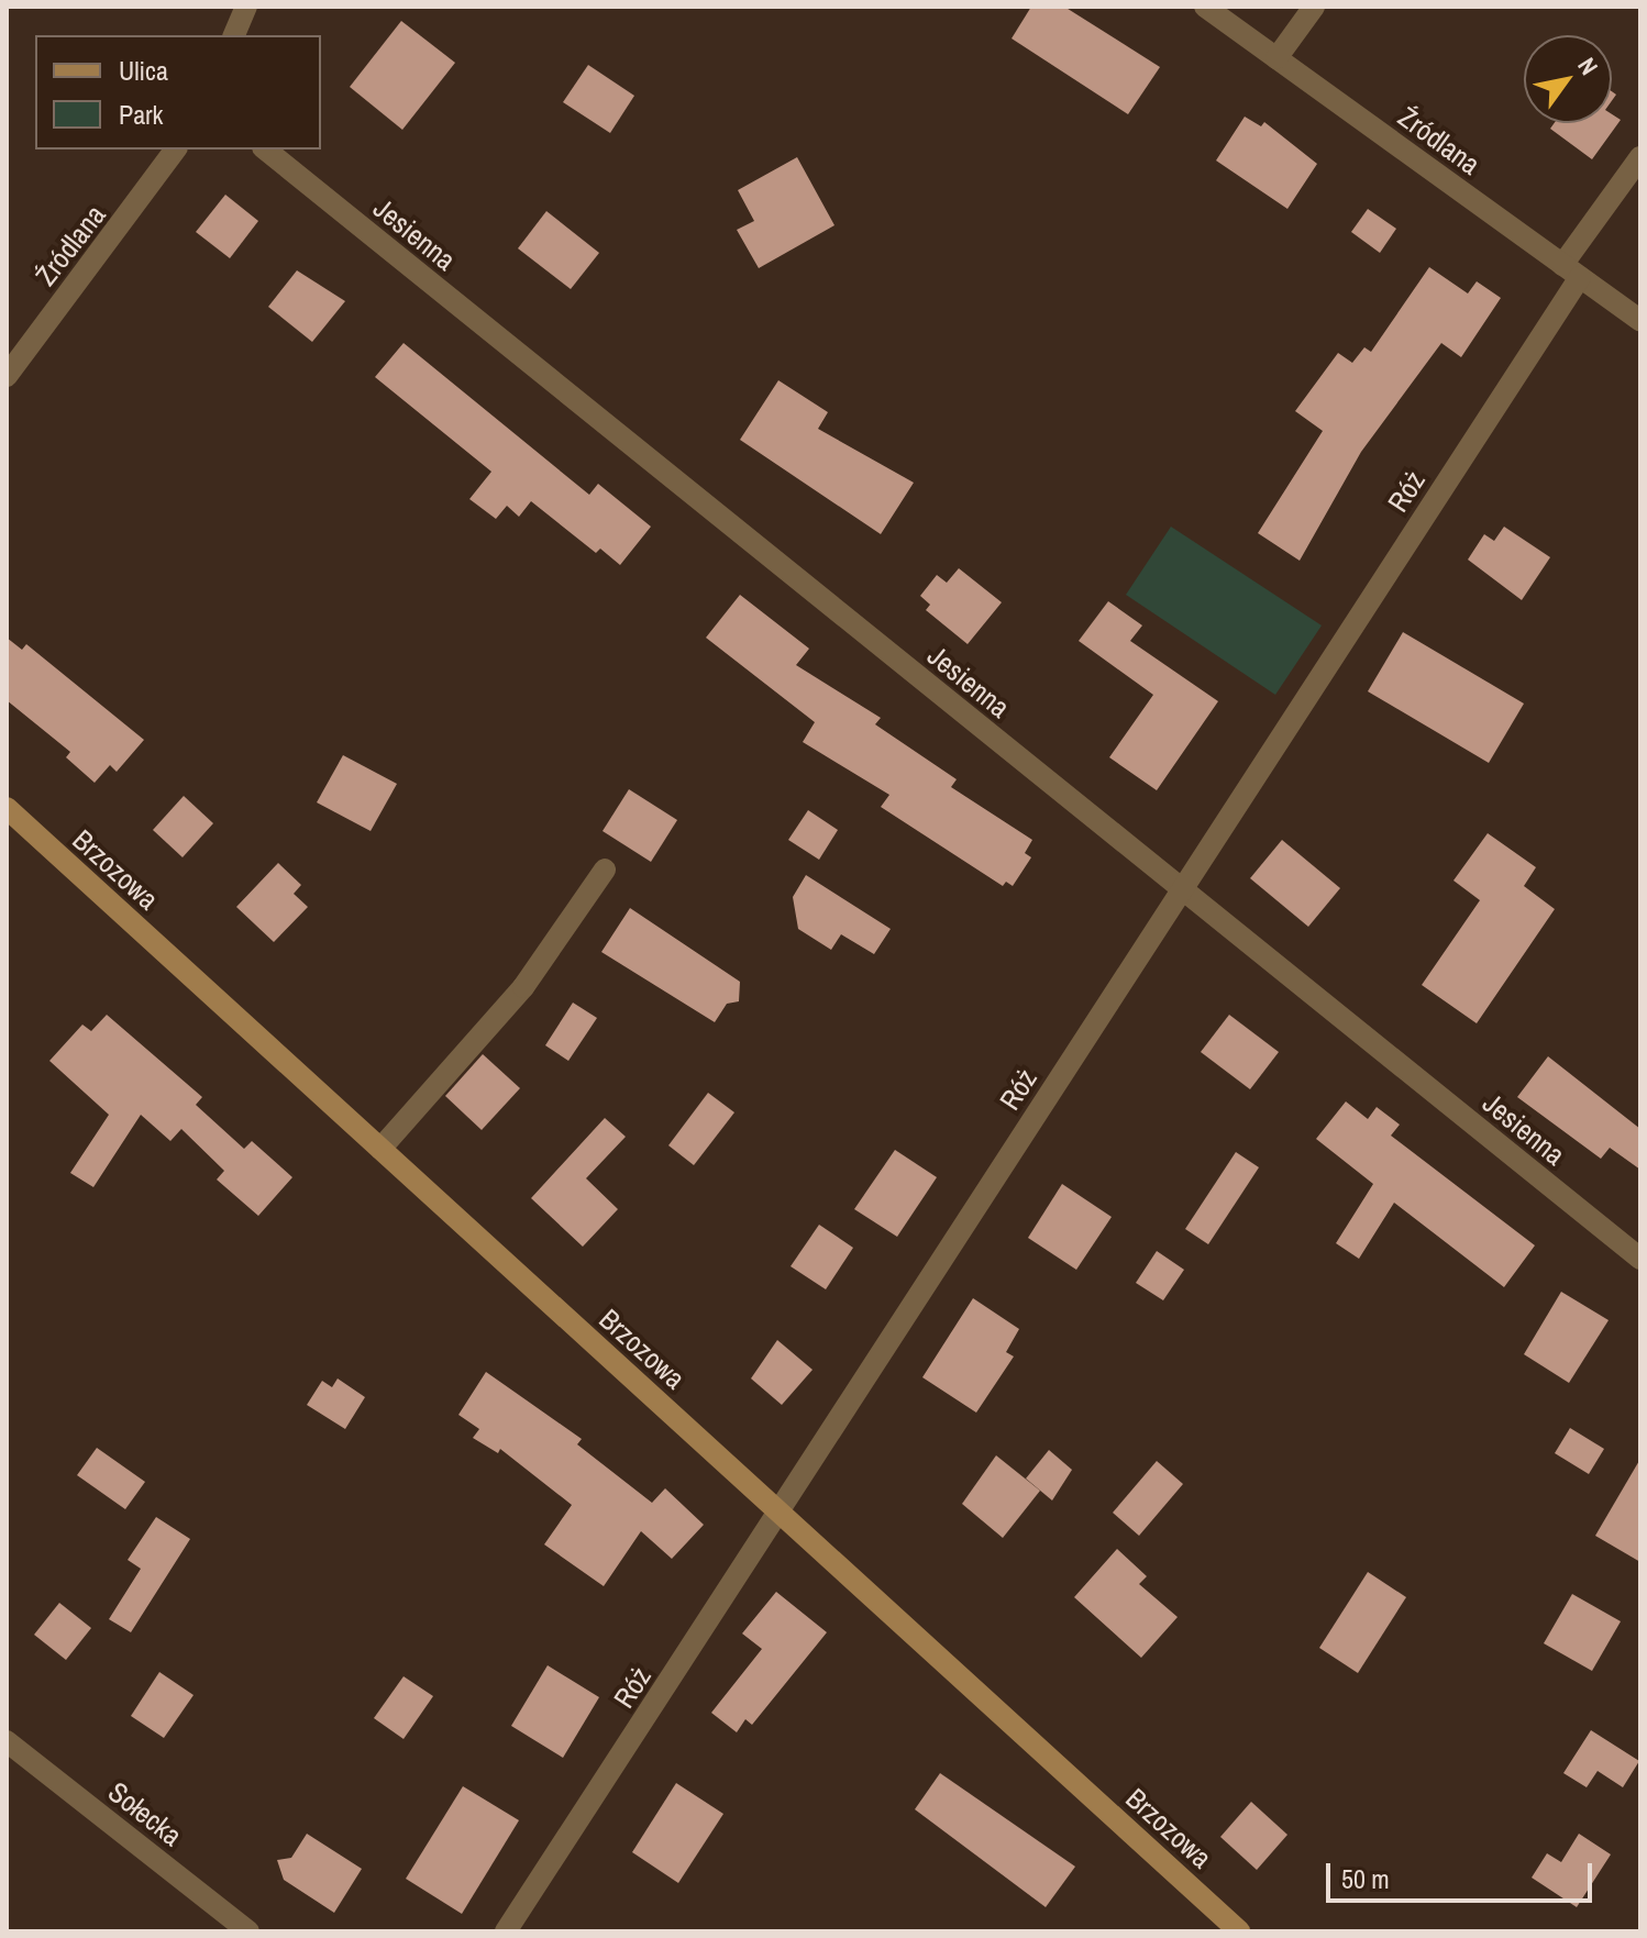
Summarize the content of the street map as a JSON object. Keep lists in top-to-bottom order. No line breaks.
{"streets":{"street":["Źródlana","Jesienna","Róż","Brzozowa","Sołecka"]},"crossings":[["Źródlana","Róż"],["Jesienna","Róż"],["Róż","Brzozowa"]],"legend":["Ulica","Park"],"scale_bar":"50 m","north":"top right"}
